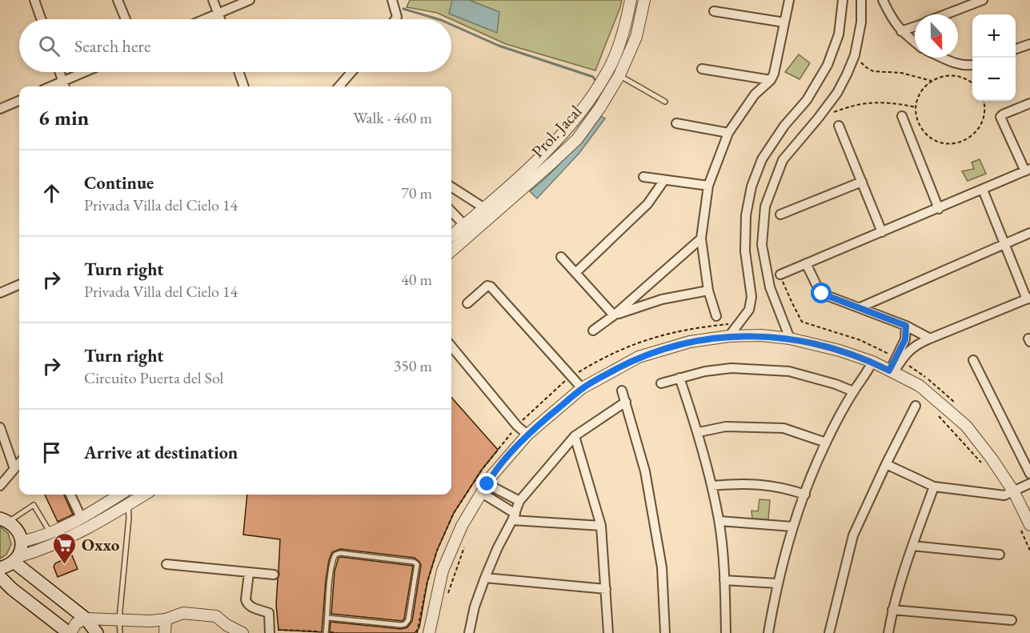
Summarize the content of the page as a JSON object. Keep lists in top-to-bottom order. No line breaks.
{"streets":{"street":["Prol. Jacal"]},"places":{"supermarket":["Oxxo"]},"north":"bottom","page":{"map_buttons":["+","−"],"search":"Search here","heading":["6 min","Walk · 460 m"],"list":[["Continue","Privada Villa del Cielo 14","70 m"],["Turn right","Privada Villa del Cielo 14","40 m"],["Turn right","Circuito Puerta del Sol","350 m"],"Arrive at destination"]}}
